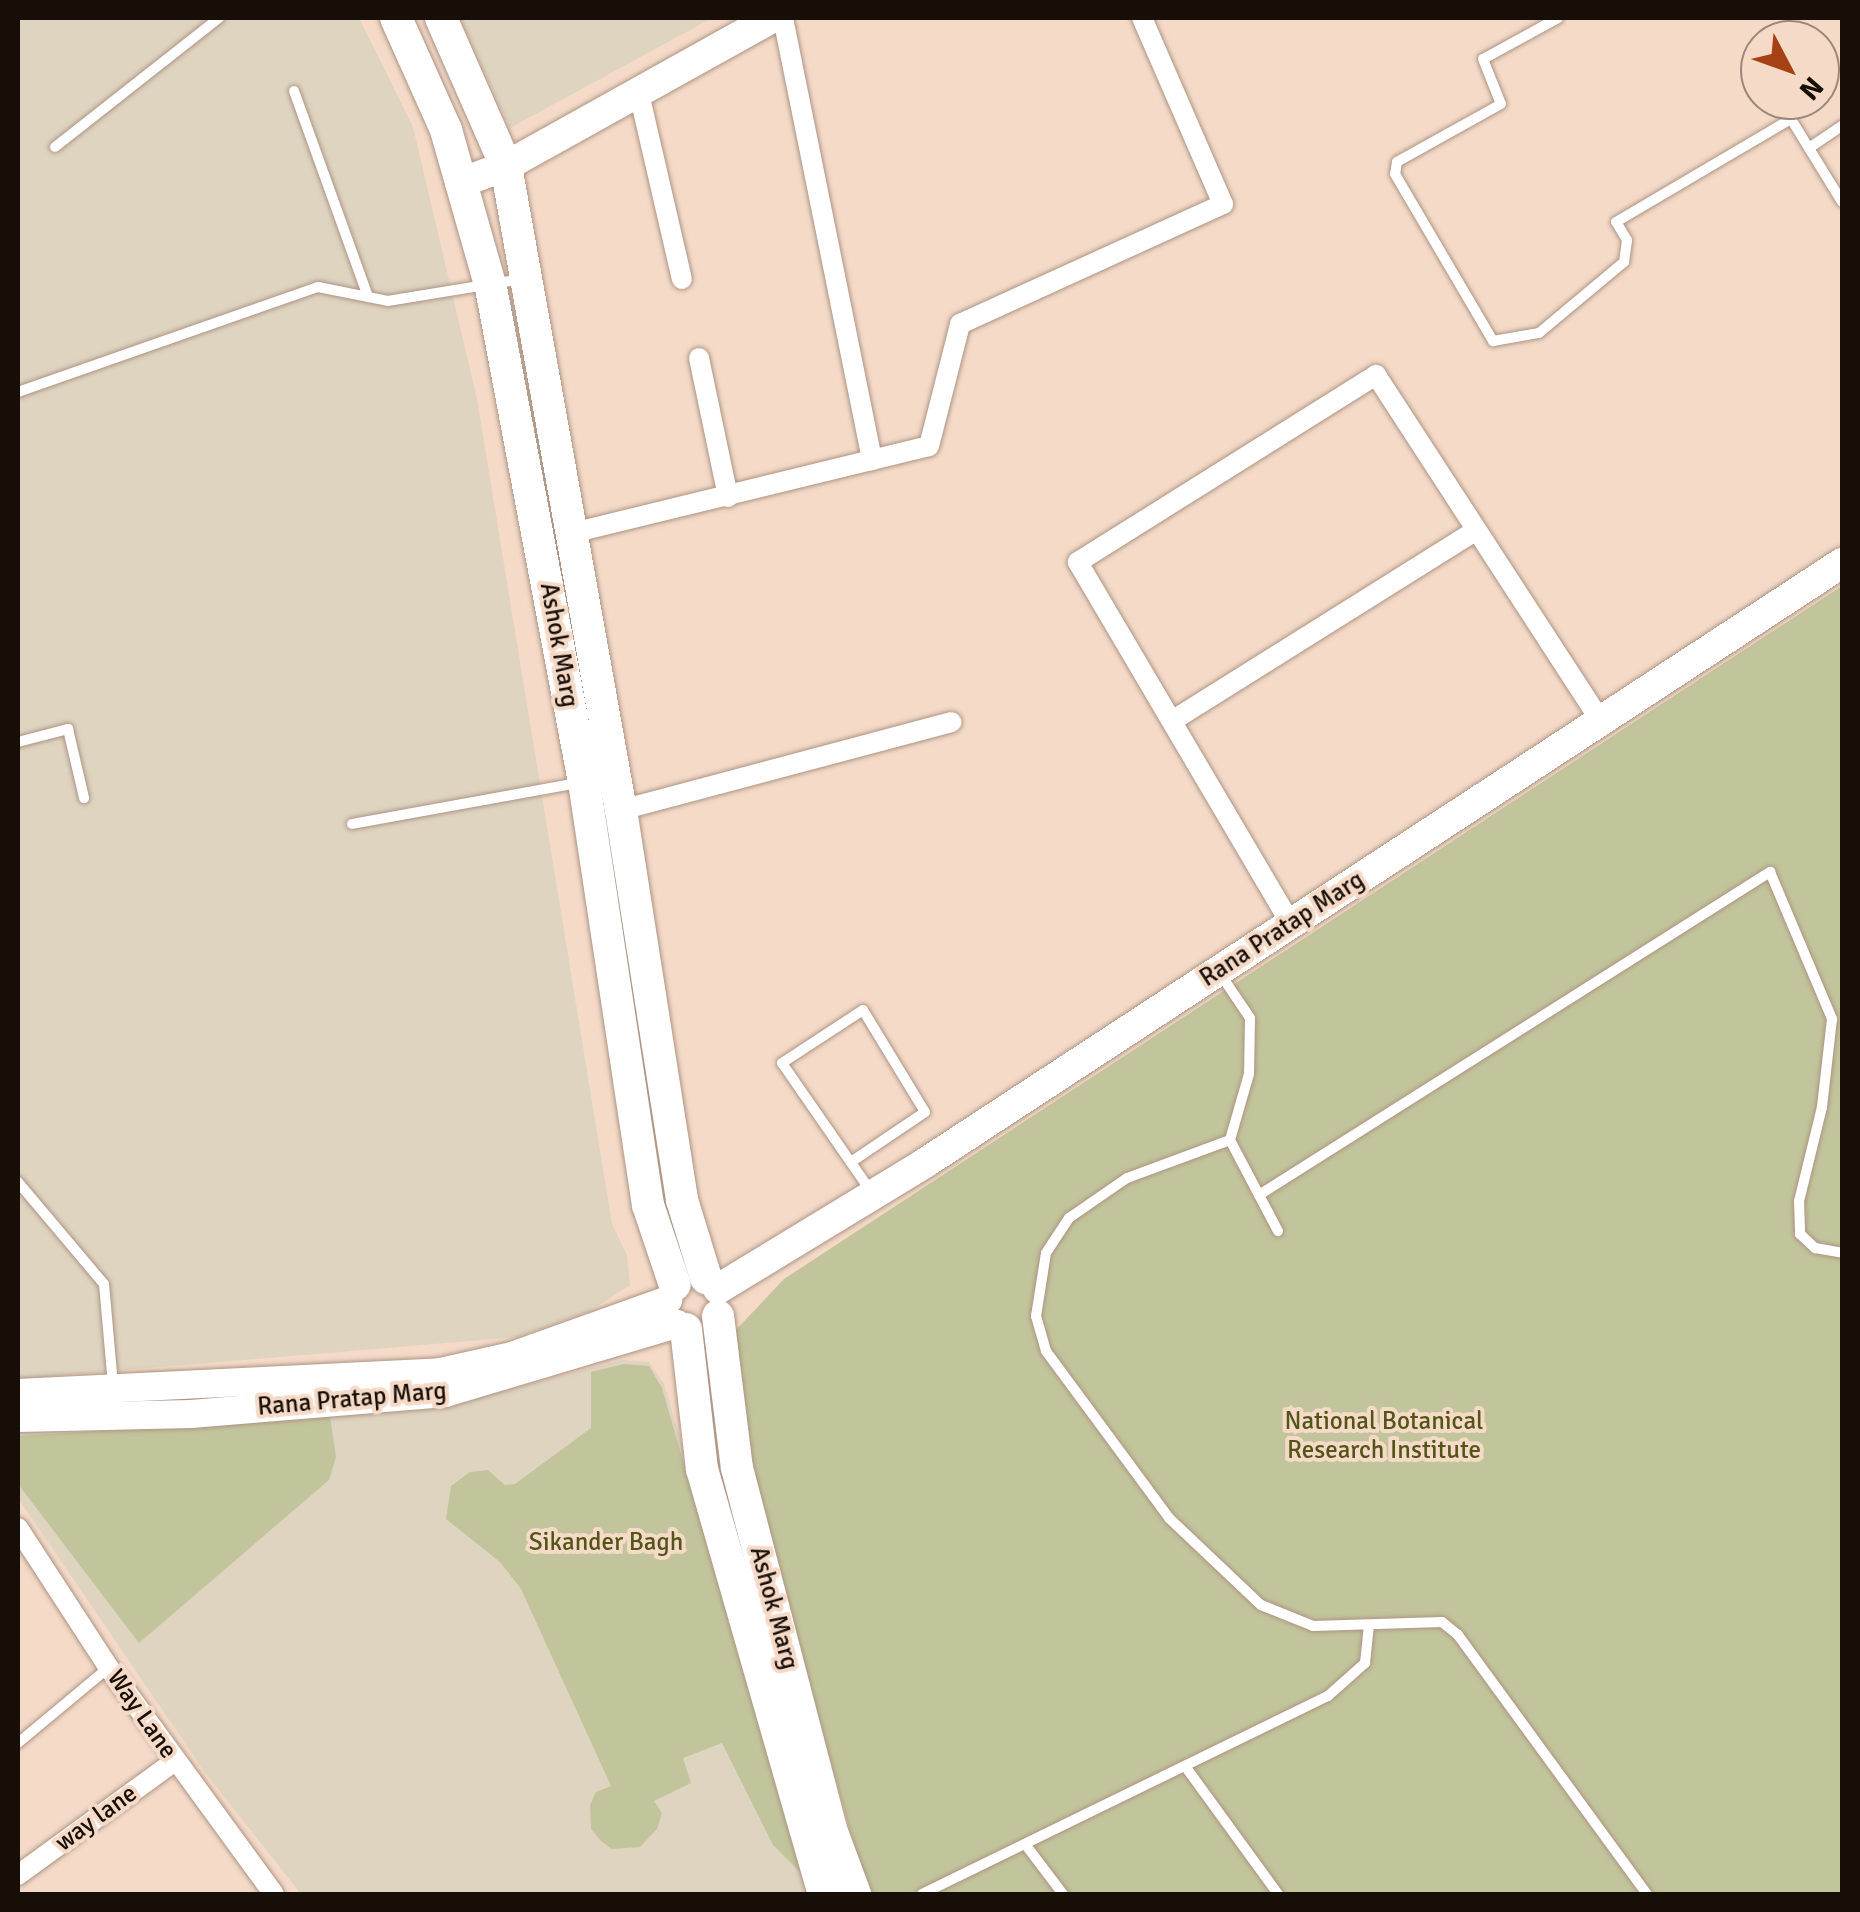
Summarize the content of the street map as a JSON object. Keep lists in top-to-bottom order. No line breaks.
{"streets":{"main road":["Ashok Marg","Rana Pratap Marg"],"street":["Way Lane","way lane"]},"crossings":[["Ashok Marg","Rana Pratap Marg"],["Way Lane","way lane"]],"parks":["National Botanical Research Institute","Sikander Bagh"],"north":"bottom right"}
